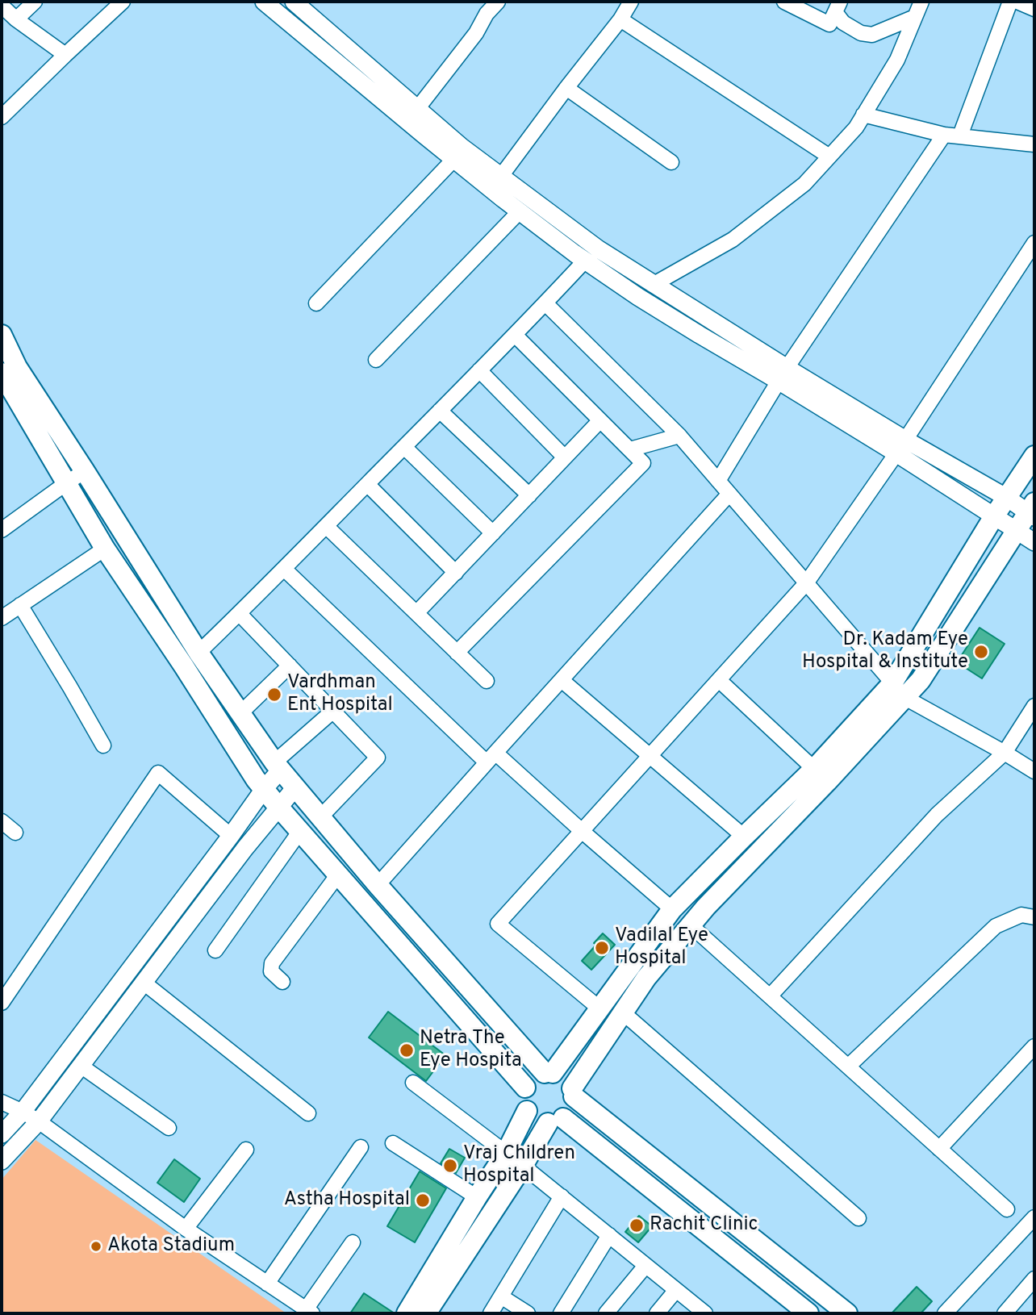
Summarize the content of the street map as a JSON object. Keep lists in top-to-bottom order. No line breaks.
{"places":["Dr. Kadam Eye Hospital & Institute","Vardhman Ent Hospital","Vadilal Eye Hospital","Netra The Eye Hospita","Vraj Children Hospital","Astha Hospital","Rachit Clinic","Akota Stadium"]}
